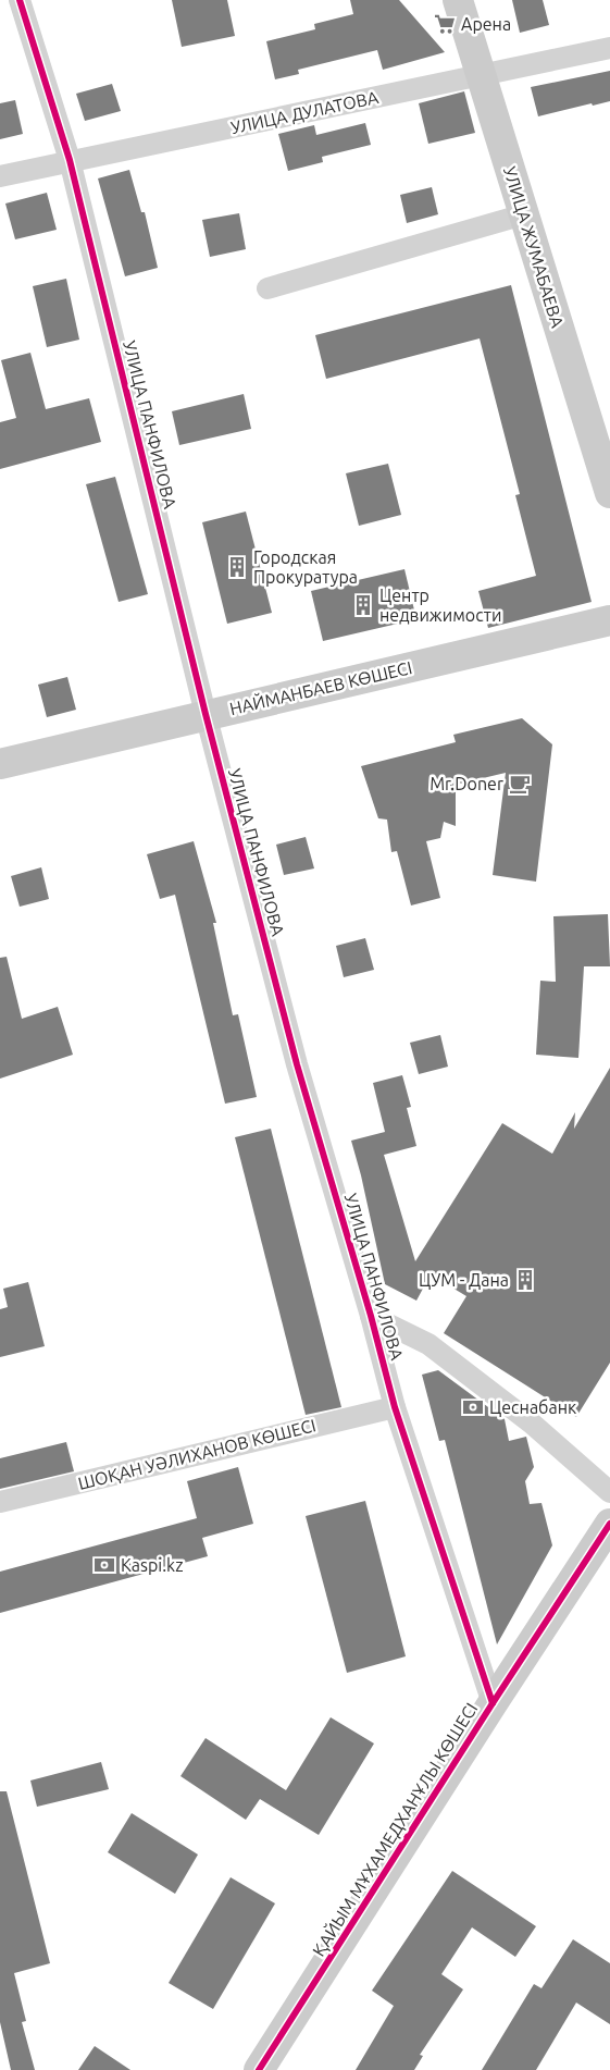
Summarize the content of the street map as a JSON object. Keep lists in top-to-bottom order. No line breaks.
{"streets":{"street":["УЛИЦА ДУЛАТОВА","УЛИЦА ЖУМАБАЕВА","УЛИЦА ПАНФИЛОВА","НАЙМАНБАЕВ КӨШЕСІ","ШОҚАН УӘЛИХАНОВ КӨШЕСІ","ҚАЙЫМ МҰХАМЕДХАНҰЛЫ КӨШЕСІ"]},"crossings":[["УЛИЦА ДУЛАТОВА","УЛИЦА ЖУМАБАЕВА"],["УЛИЦА ДУЛАТОВА","УЛИЦА ПАНФИЛОВА"],["УЛИЦА ПАНФИЛОВА","НАЙМАНБАЕВ КӨШЕСІ"],["УЛИЦА ПАНФИЛОВА","ШОҚАН УӘЛИХАНОВ КӨШЕСІ"],["УЛИЦА ПАНФИЛОВА","ҚАЙЫМ МҰХАМЕДХАНҰЛЫ КӨШЕСІ"]],"places":{"supermarket":["Арена"],"building":["Городская Прокуратура","Центр недвижимости","ЦУМ - Дана"],"cafe":["Mr.Doner"],"bank":["Цеснабанк","Kaspi.kz"]}}
